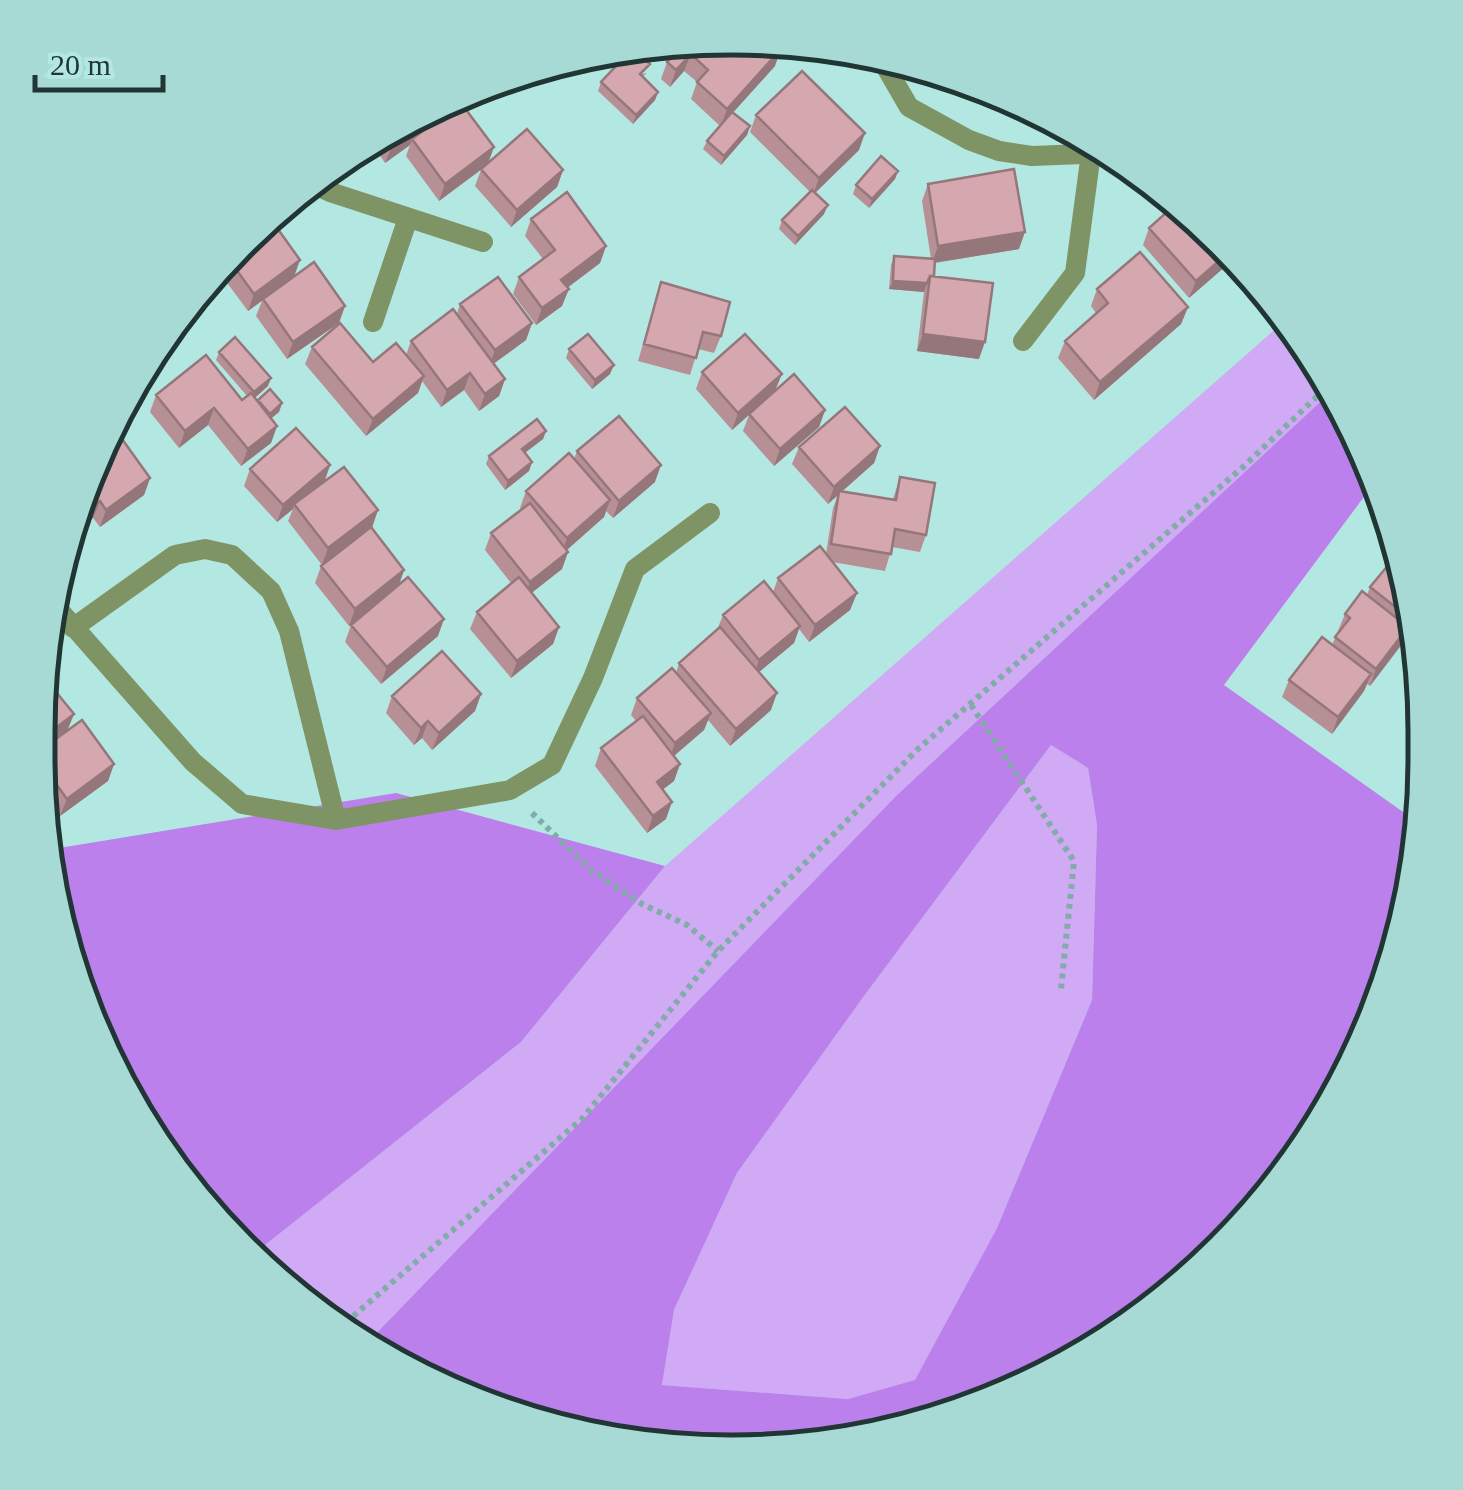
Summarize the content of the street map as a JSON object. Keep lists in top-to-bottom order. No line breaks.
{"scale_bar":"20 m"}
